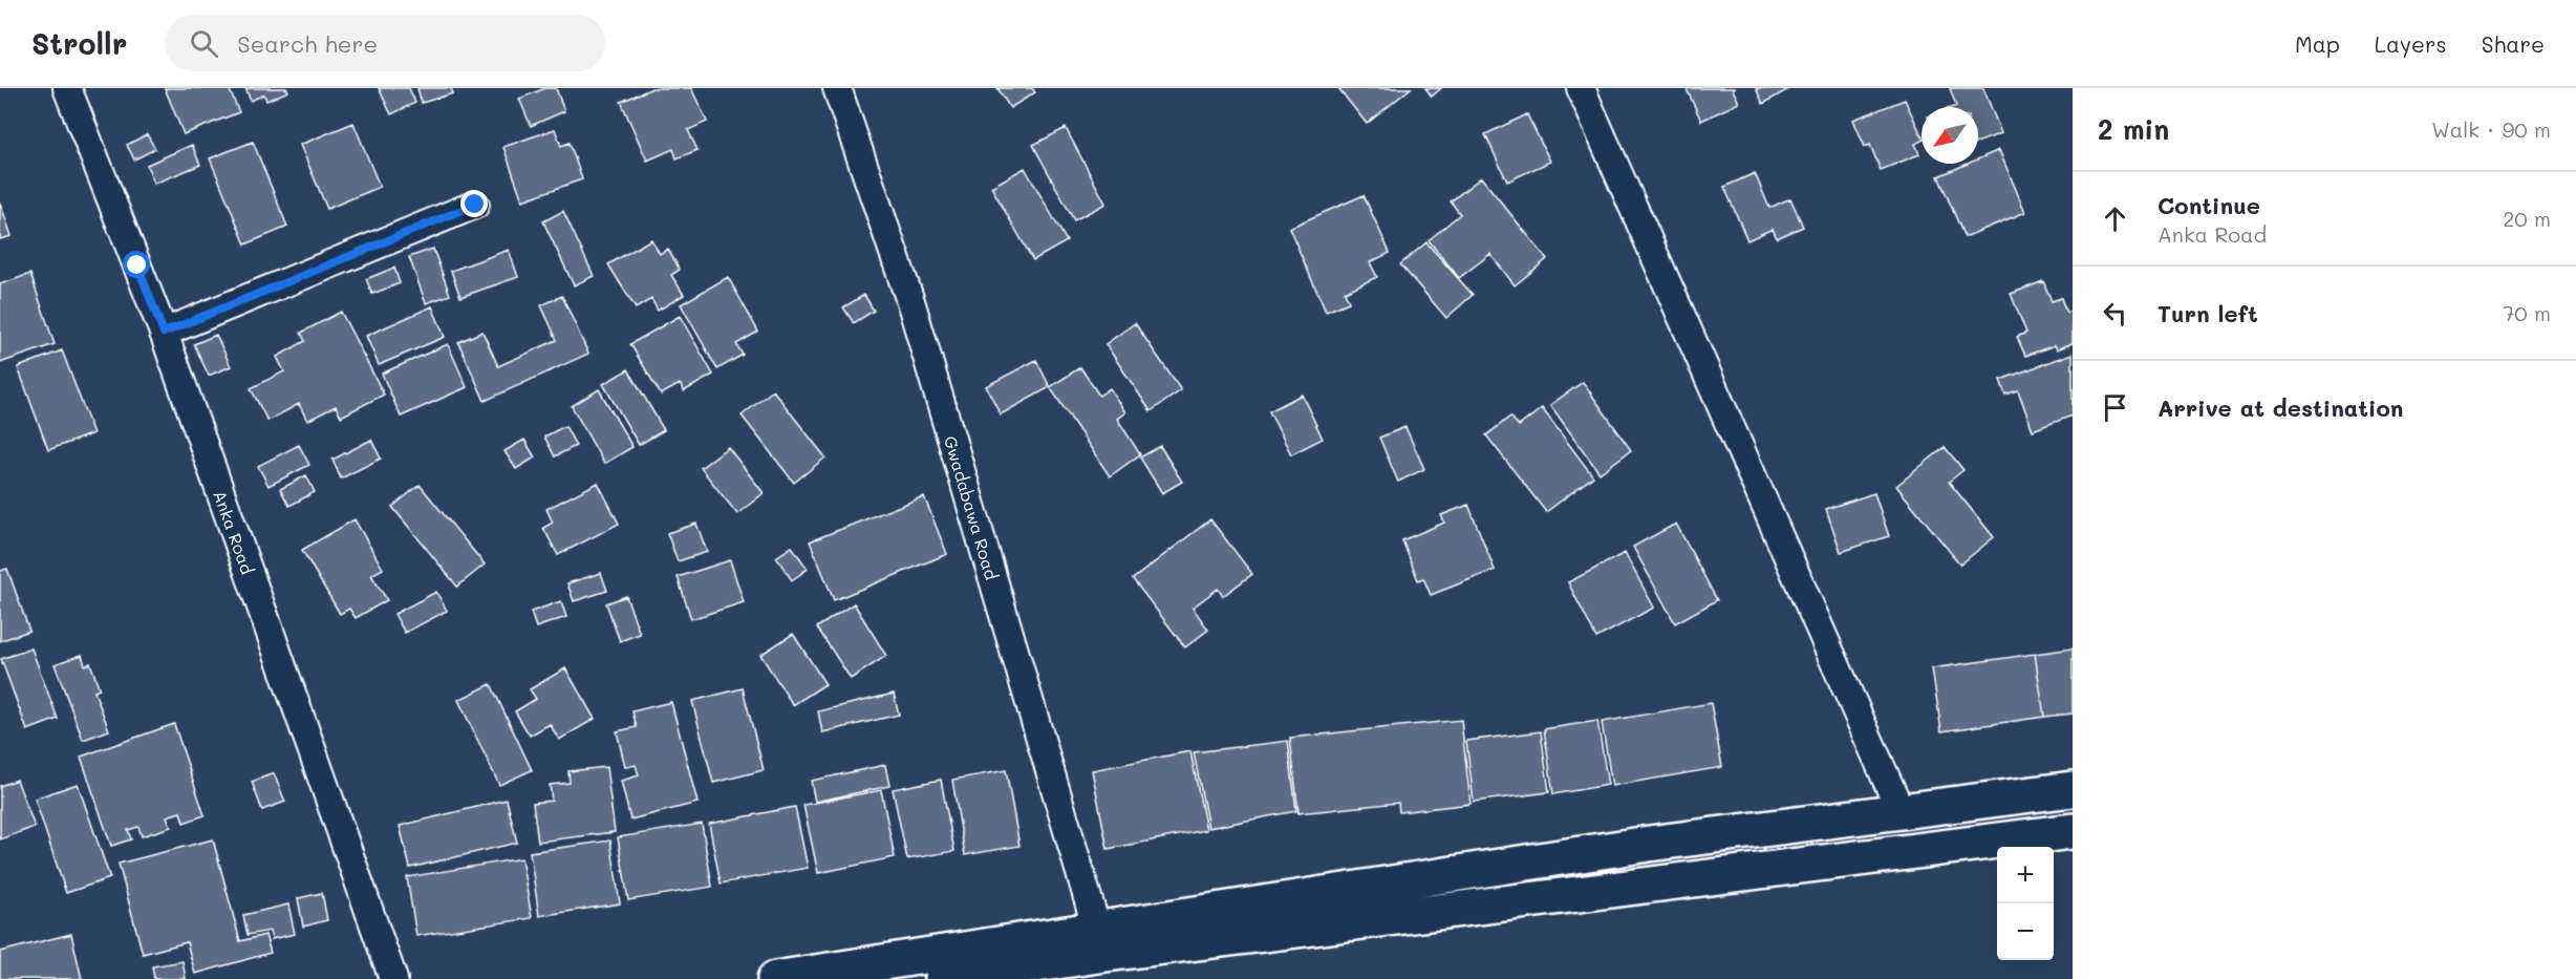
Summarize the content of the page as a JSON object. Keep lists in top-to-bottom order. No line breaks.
{"streets":{"street":["Gwadabawa Road","Anka Road"]},"north":"bottom left","page":{"header":"Strollr","search":"Search here","nav":["Map","Layers","Share"],"heading":["2 min","Walk · 90 m"],"list":[["Continue","Anka Road","20 m"],["Turn left","70 m"],"Arrive at destination"],"map_buttons":["+","−"]}}
